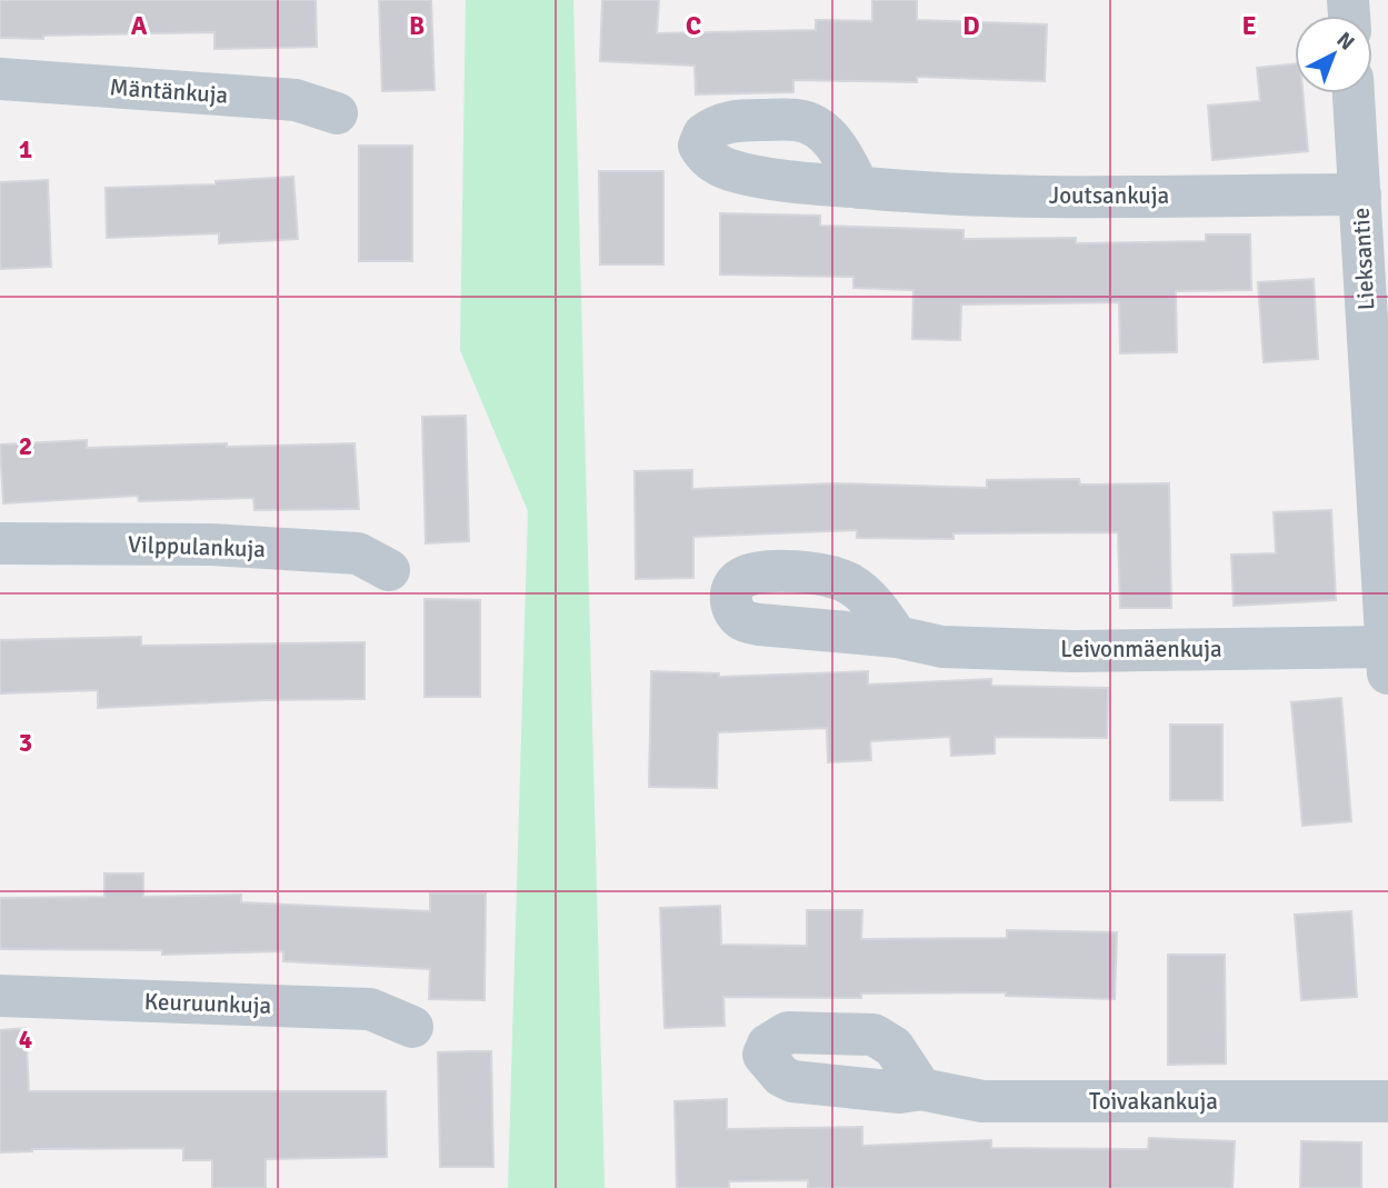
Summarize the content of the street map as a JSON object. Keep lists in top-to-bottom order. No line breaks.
{"streets":{"street":["Mäntänkuja","Joutsankuja","Lieksantie","Vilppulankuja","Leivonmäenkuja","Keuruunkuja","Toivakankuja"]},"crossings":[["Joutsankuja","Lieksantie"],["Lieksantie","Leivonmäenkuja"]],"north":"top right","grid":{"columns":["A","B","C","D","E"],"rows":["1","2","3","4"]}}
